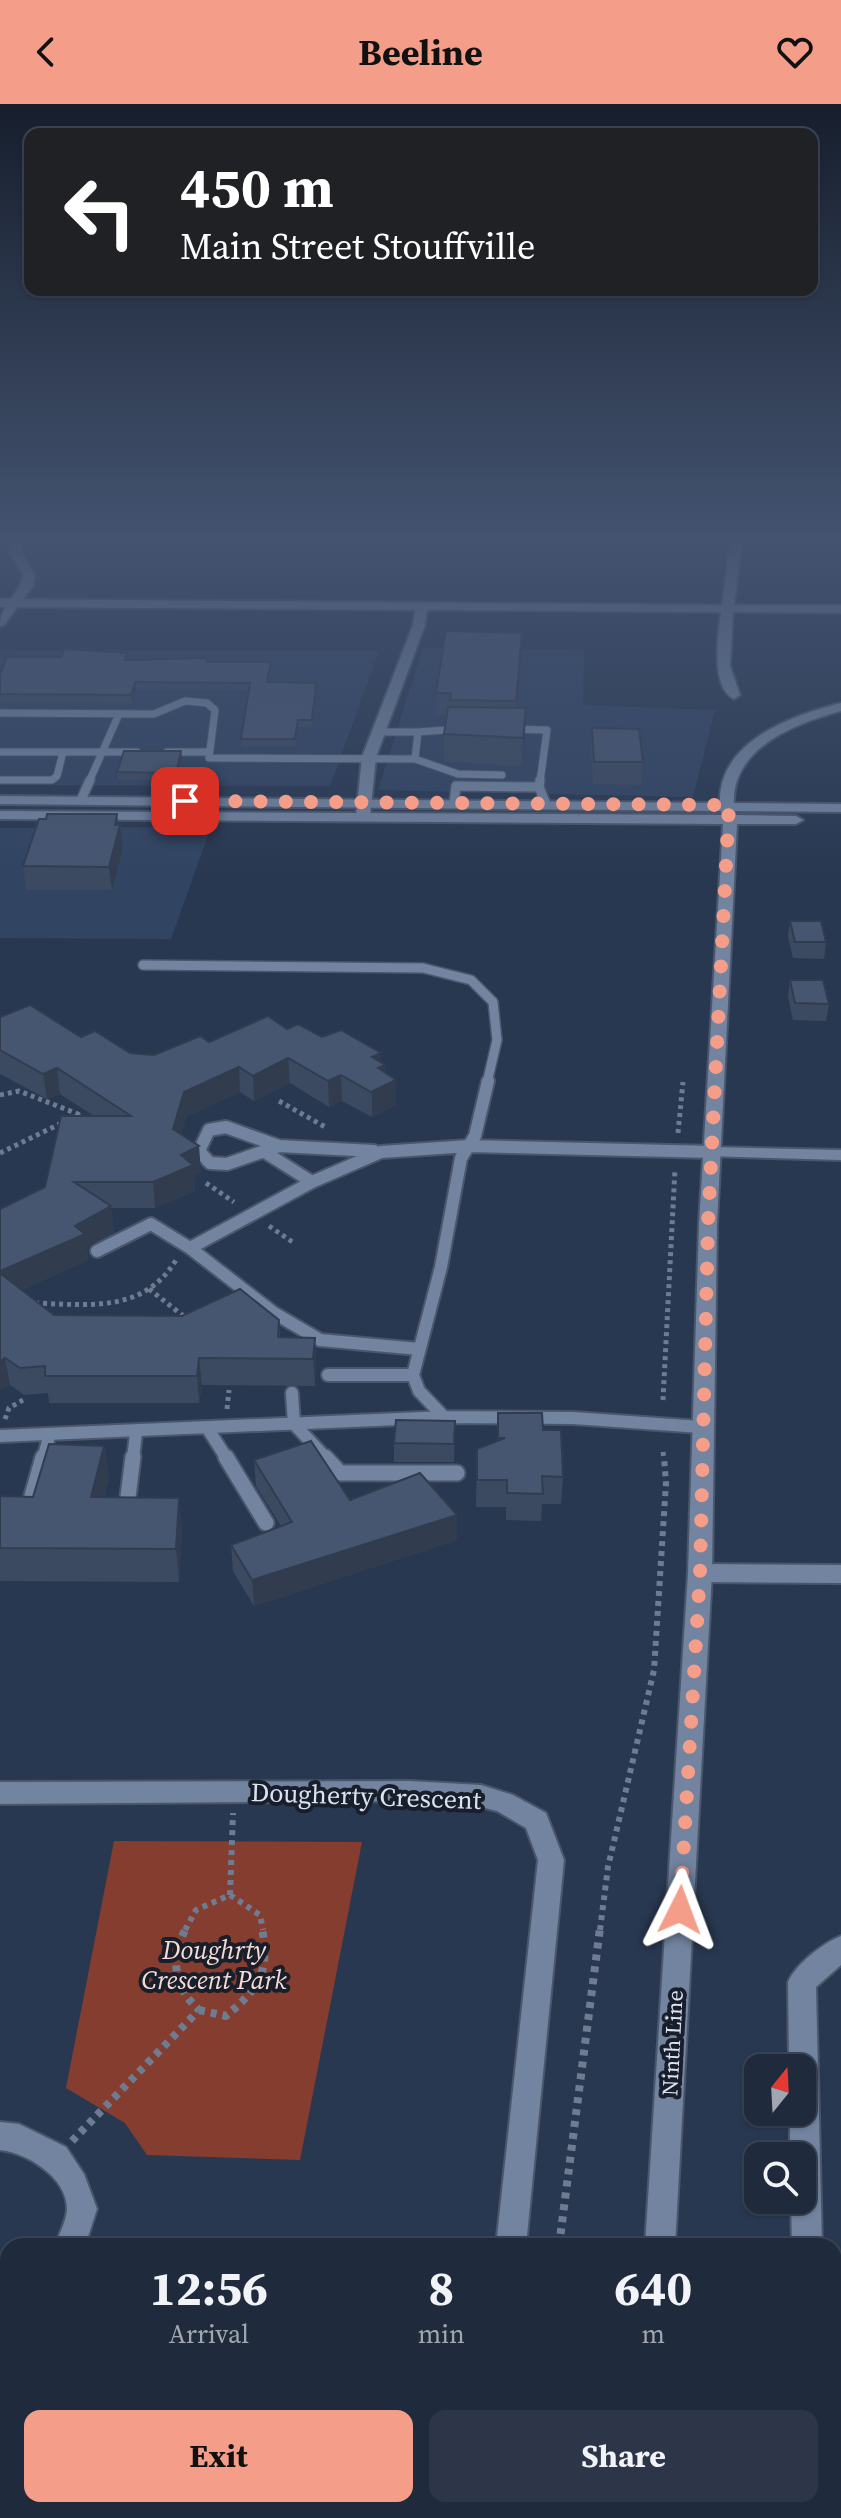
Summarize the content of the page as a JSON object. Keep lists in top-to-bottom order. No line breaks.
{"streets":{"main road":["Dougherty Crescent","Ninth Line"]},"parks":["Doughrty Crescent Park"],"north":"top","page":{"header":"Beeline","turn":["450 m","Main Street Stouffville"],"eta":["12:56","Arrival","8","min","640","m"],"buttons":["Exit","Share"]}}
